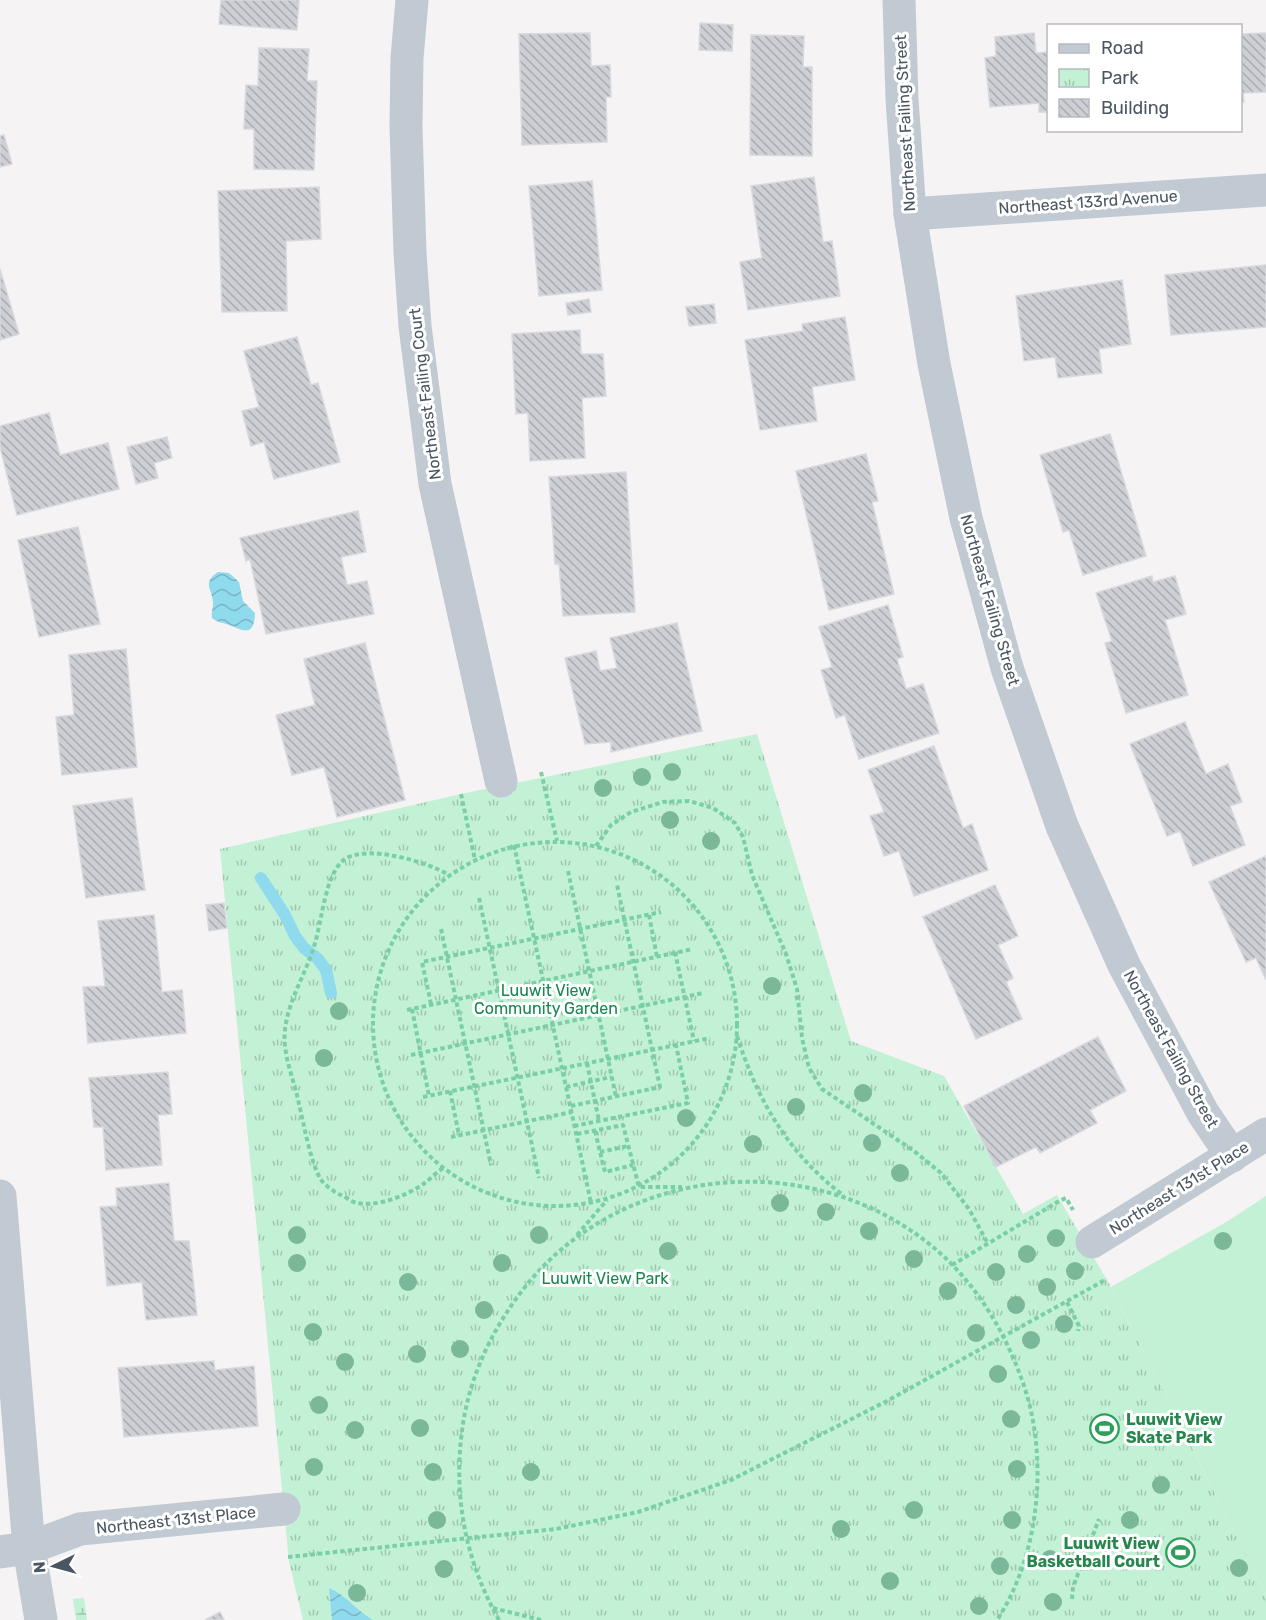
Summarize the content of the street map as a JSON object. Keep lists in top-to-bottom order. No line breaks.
{"streets":{"street":["Northeast Failing Street","Northeast 133rd Avenue","Northeast Failing Court","Northeast 131st Place"]},"crossings":[["Northeast Failing Street","Northeast 133rd Avenue"],["Northeast Failing Street","Northeast 131st Place"]],"parks":["Luuwit View Community Garden","Luuwit View Park"],"places":{"sports":["Luuwit View Skate Park","Luuwit View Basketball Court"]},"legend":["Road","Park","Building"],"north":"left"}
